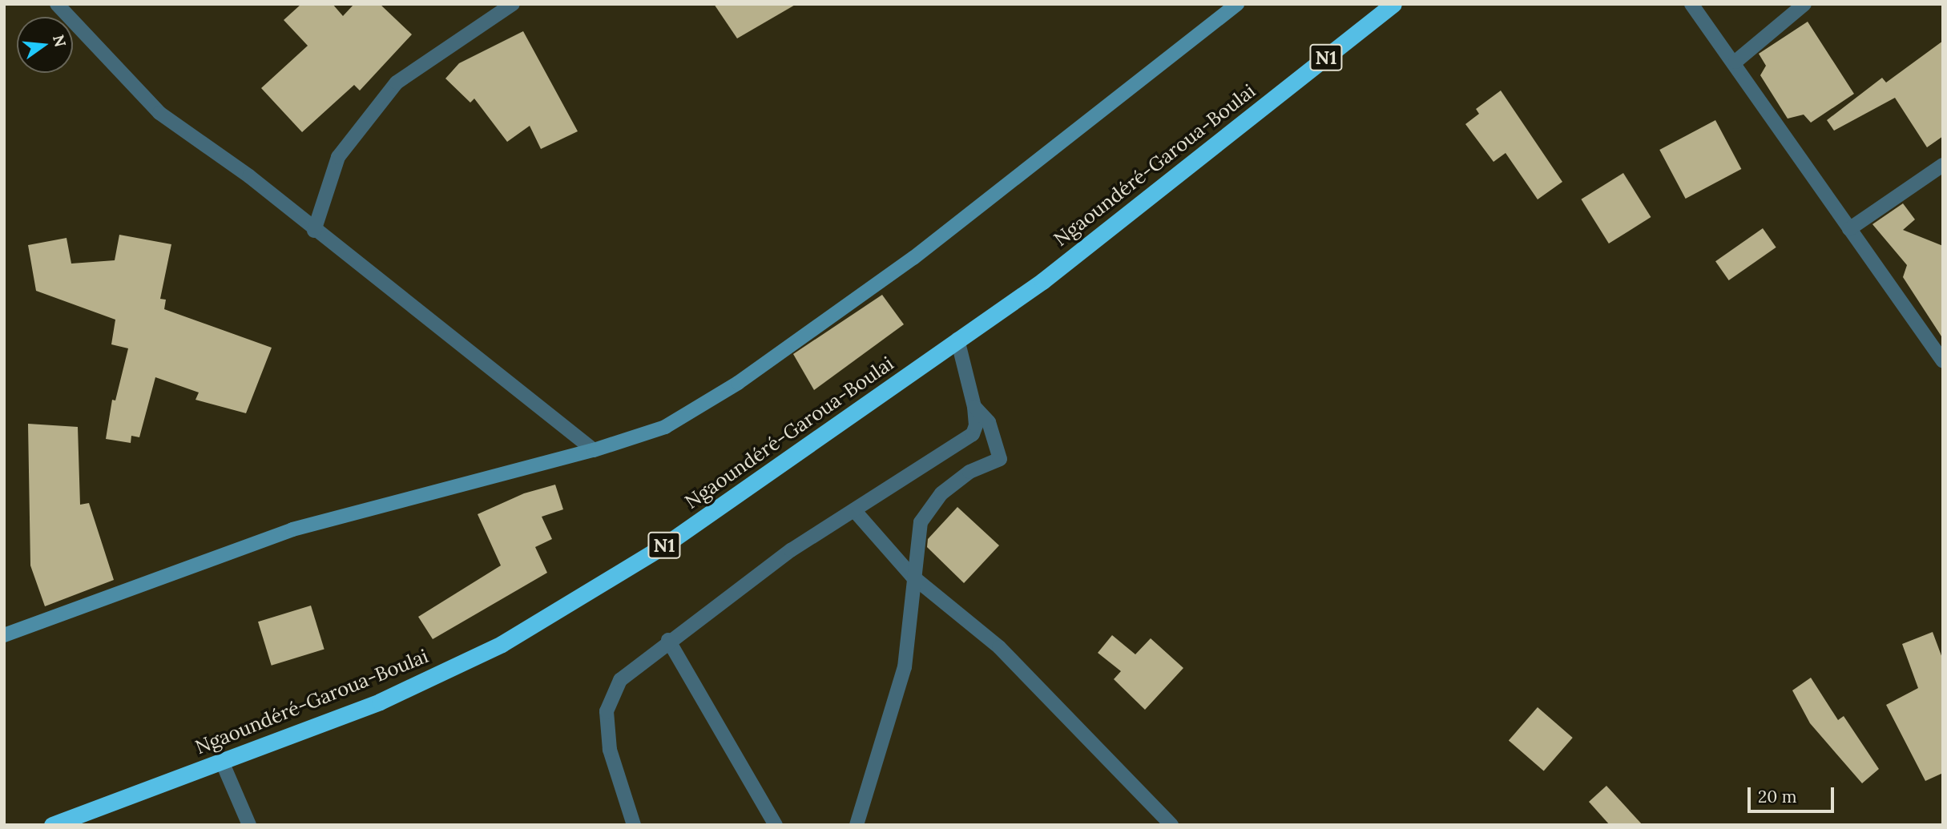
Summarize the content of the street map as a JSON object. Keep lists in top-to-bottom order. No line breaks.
{"streets":{"highway":["N1","Ngaoundéré-Garoua-Boulai"]},"scale_bar":"20 m","north":"right"}
